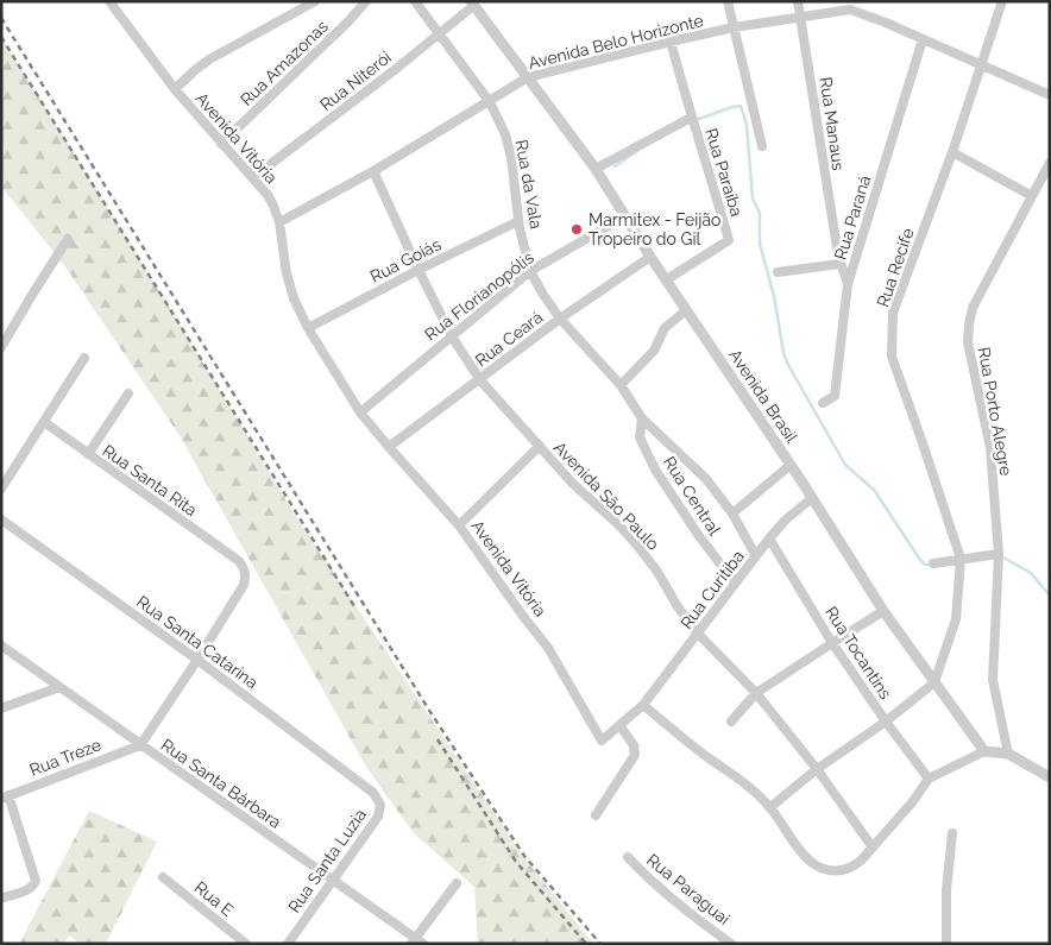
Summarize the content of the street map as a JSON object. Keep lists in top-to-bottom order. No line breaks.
{"streets":{"street":["Avenida Belo Horizonte","Rua Amazonas","Rua Niterói","Rua Manaus","Avenida Vitória","Rua Paraíba","Rua da Vala","Rua Paraná","Rua Goiás","Rua Recife","Rua Florianopólis","Rua Ceará","Avenida Brasil","Rua Porto Alegre","Rua Santa Rita","Avenida São Paulo","Rua Central","Rua Curitiba","Rua Santa Catarina","Rua Tocantins","Rua Treze","Rua Santa Bárbara","Rua Santa Luzia","Rua Paraguai","Rua E"]},"crossings":[["Avenida Belo Horizonte","Rua Manaus"],["Avenida Belo Horizonte","Avenida Vitória"],["Avenida Belo Horizonte","Rua Paraíba"],["Avenida Belo Horizonte","Rua da Vala"],["Avenida Belo Horizonte","Rua Paraná"],["Avenida Belo Horizonte","Rua Recife"],["Avenida Belo Horizonte","Avenida Brasil"],["Avenida Belo Horizonte","Avenida São Paulo"],["Rua Amazonas","Avenida Vitória"],["Rua Niterói","Avenida Vitória"],["Rua Niterói","Rua da Vala"],["Rua Niterói","Avenida Brasil"],["Rua Manaus","Rua Paraná"],["Avenida Vitória","Rua Goiás"],["Avenida Vitória","Rua Florianopólis"],["Avenida Vitória","Rua Ceará"],["Avenida Vitória","Rua Curitiba"],["Rua Paraíba","Avenida Brasil"],["Rua da Vala","Rua Goiás"],["Rua da Vala","Rua Florianopólis"],["Rua da Vala","Rua Ceará"],["Rua da Vala","Rua Central"],["Rua Goiás","Avenida São Paulo"],["Rua Recife","Avenida Brasil"],["Rua Florianopólis","Avenida Brasil"],["Rua Florianopólis","Avenida São Paulo"],["Rua Ceará","Avenida Brasil"],["Rua Ceará","Avenida São Paulo"],["Avenida Brasil","Rua Curitiba"],["Rua Santa Rita","Rua Santa Catarina"],["Avenida São Paulo","Rua Curitiba"],["Rua Central","Rua Curitiba"],["Rua Curitiba","Rua Tocantins"],["Rua Santa Catarina","Rua Santa Luzia"],["Rua Treze","Rua Santa Bárbara"],["Rua Santa Bárbara","Rua Santa Luzia"]],"places":["Marmitex - Feijão Tropeiro do Gil"]}
